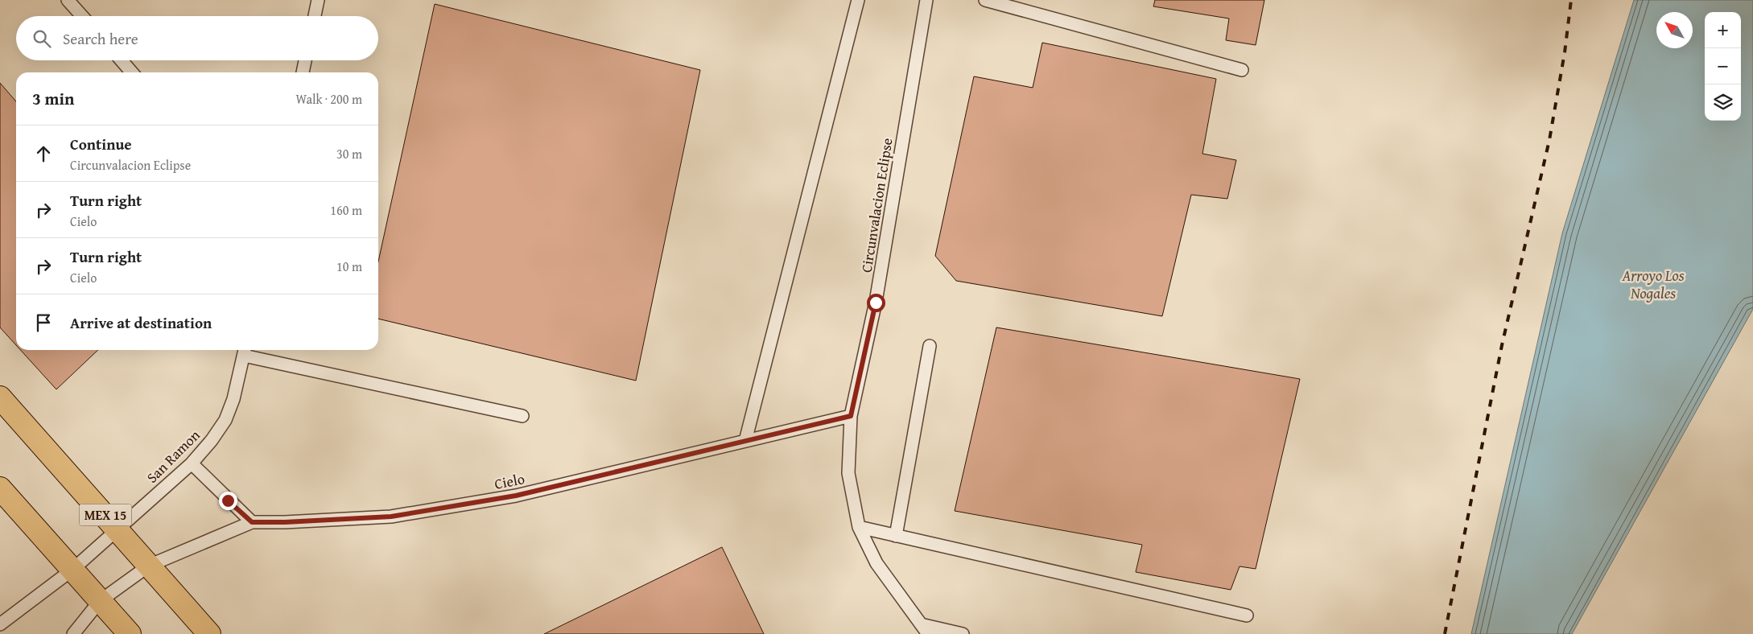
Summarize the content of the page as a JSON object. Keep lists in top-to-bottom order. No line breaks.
{"streets":{"highway":["MEX 15"],"lane":["Circunvalacion Eclipse","San Ramon","Cielo"]},"crossings":[["Circunvalacion Eclipse","Cielo"],["San Ramon","MEX 15"]],"water":["Arroyo Los Nogales"],"north":"top left","page":{"map_buttons":["+","−"],"search":"Search here","heading":["3 min","Walk · 200 m"],"list":[["Continue","Circunvalacion Eclipse","30 m"],["Turn right","Cielo","160 m"],["Turn right","Cielo","10 m"],"Arrive at destination"]}}
